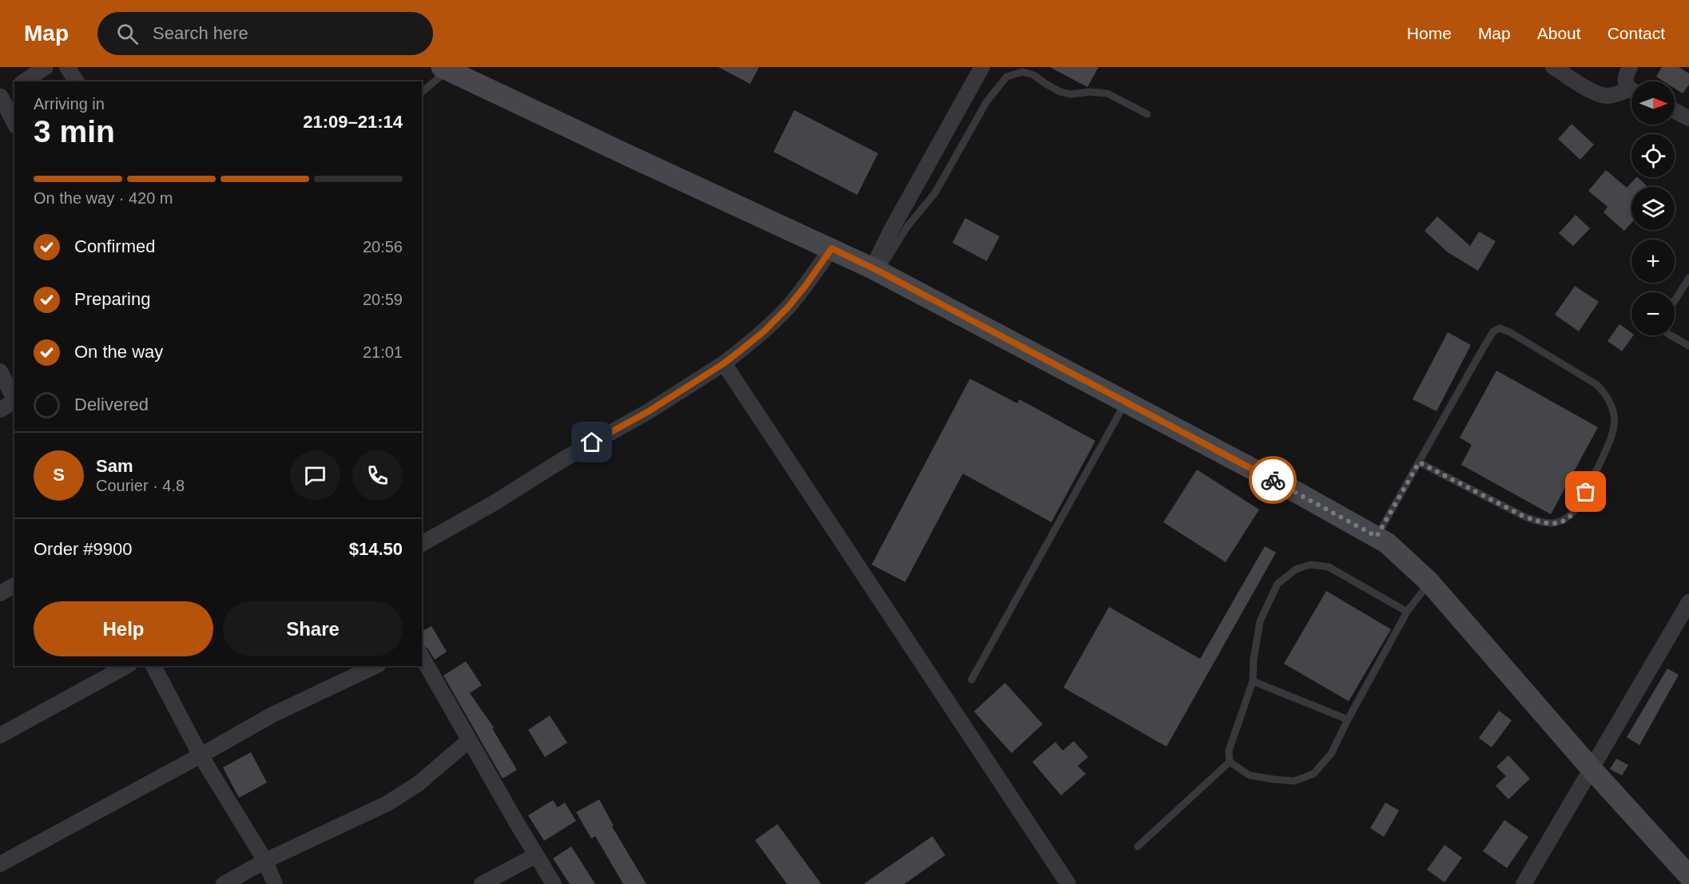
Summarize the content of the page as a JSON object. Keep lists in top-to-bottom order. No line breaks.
{"north":"right","page":{"header":"Map","search":"Search here","nav":["Home","Map","About","Contact"],"map_buttons":["+","−"],"heading":["3 min","Arriving in","21:09–21:14"],"panel":["Sam","Courier · 4.8","Order #9900","$14.50"],"bar":"On the way · 420 m","list":[["Confirmed","20:56"],["Preparing","20:59"],["On the way","21:01"],"Delivered"],"round":"S","buttons":["Help","Share"]}}
